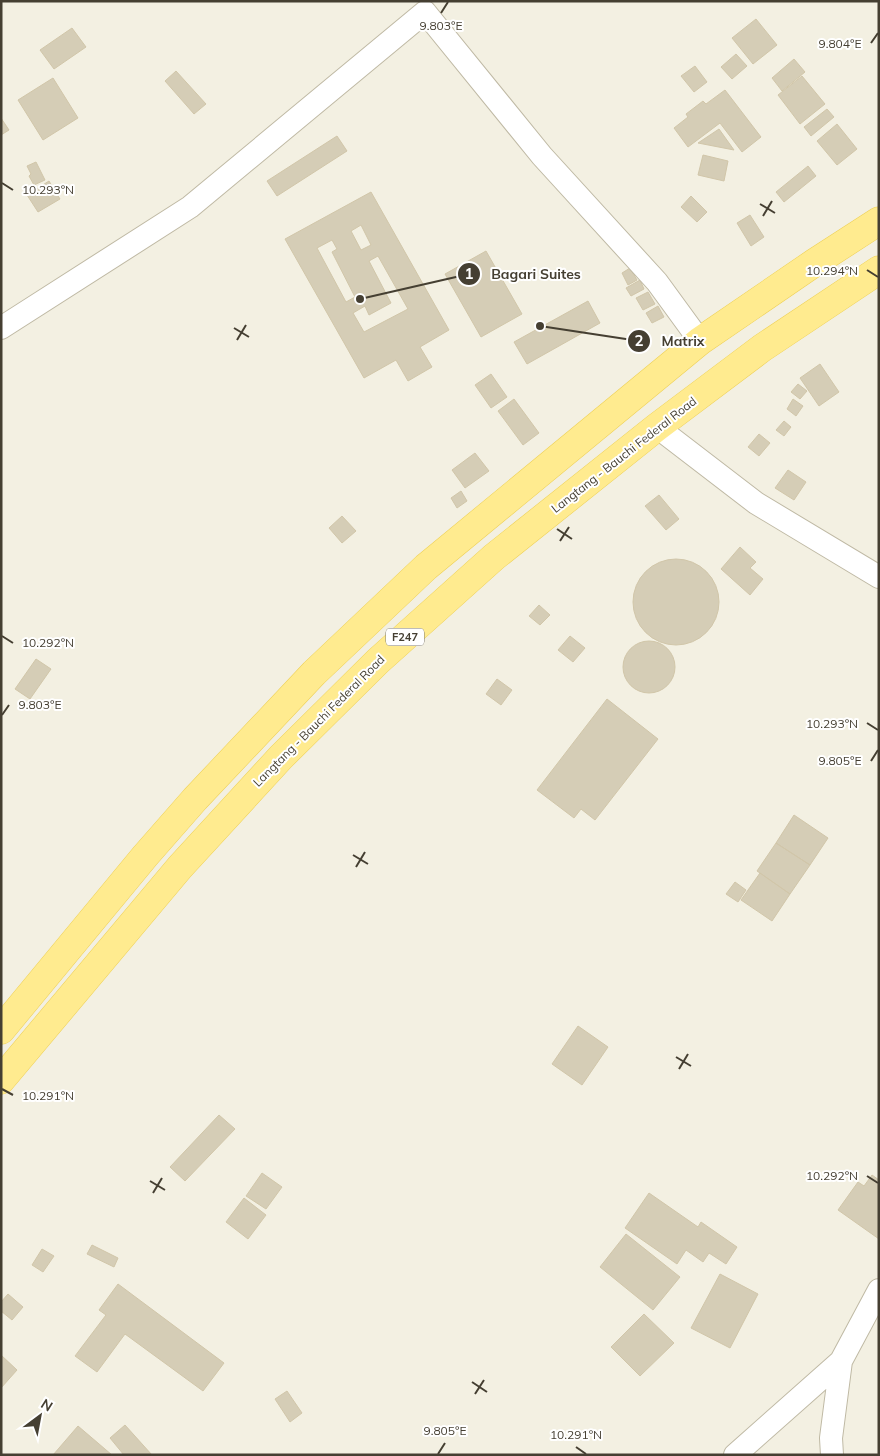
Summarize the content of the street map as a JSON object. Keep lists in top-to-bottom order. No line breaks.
{"streets":{"main road":["Langtang - Bauchi Federal Road","F247"]},"places":["Bagari Suites","Matrix"],"north":"top right","coordinates":["9.803°E","9.804°E","10.293°N","10.294°N","10.292°N","9.805°E","10.291°N"]}
